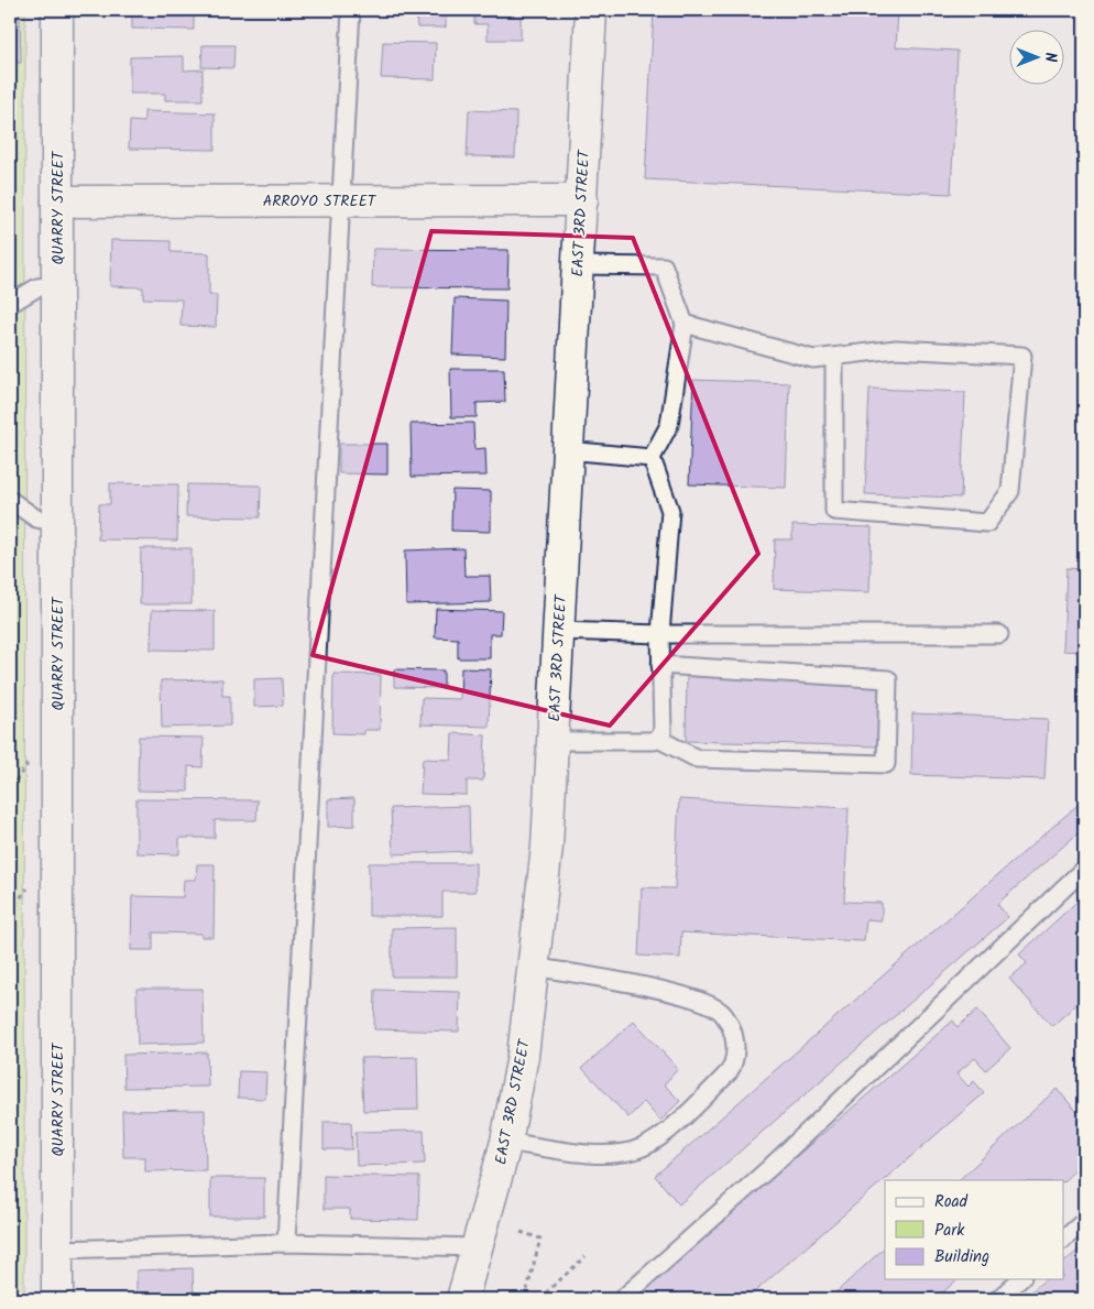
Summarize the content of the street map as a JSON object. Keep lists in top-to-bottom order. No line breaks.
{"streets":{"street":["ARROYO STREET","QUARRY STREET","EAST 3RD STREET"]},"crossings":[["ARROYO STREET","QUARRY STREET"],["ARROYO STREET","EAST 3RD STREET"]],"legend":["Road","Park","Building"],"north":"right"}
